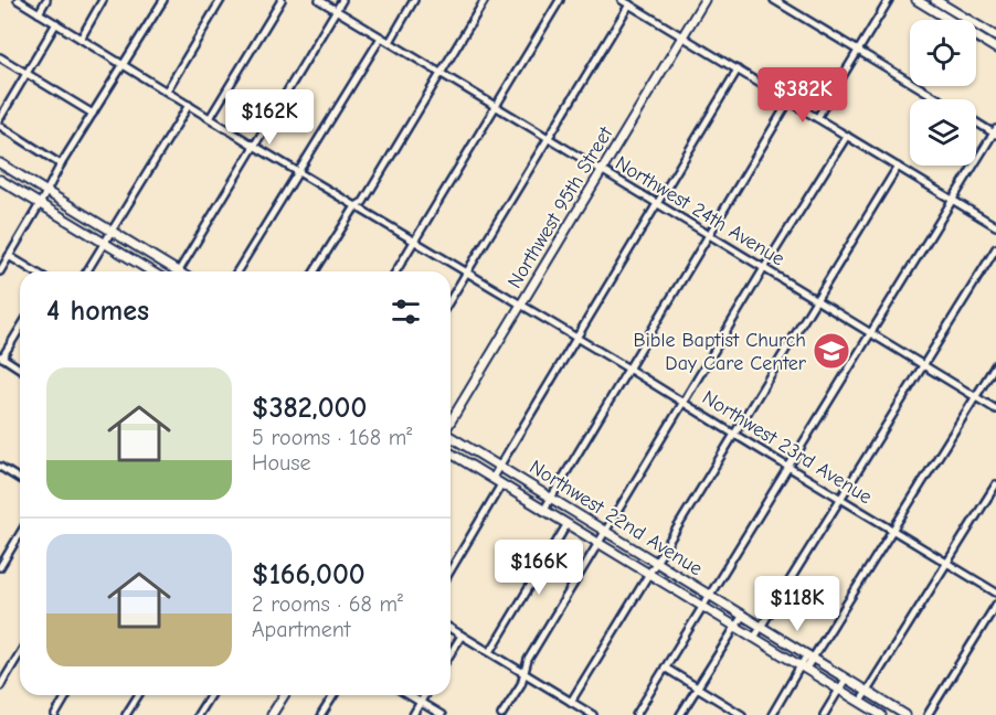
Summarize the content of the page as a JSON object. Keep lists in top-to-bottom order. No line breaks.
{"streets":{"main road":["Northwest 95th Street","Northwest 22nd Avenue"],"street":["Northwest 24th Avenue","Northwest 23rd Avenue"]},"crossings":[["Northwest 95th Street","Northwest 24th Avenue"],["Northwest 95th Street","Northwest 23rd Avenue"]],"places":{"school or university":["Bible Baptist Church Day Care Center"]},"page":{"price":["$382K","$162K","$166K","$118K"],"heading":"4 homes","list":[{"name":"$382,000","note":"5 rooms · 168 m² · House"},{"name":"$166,000","note":"2 rooms · 68 m² · Apartment"}]}}
